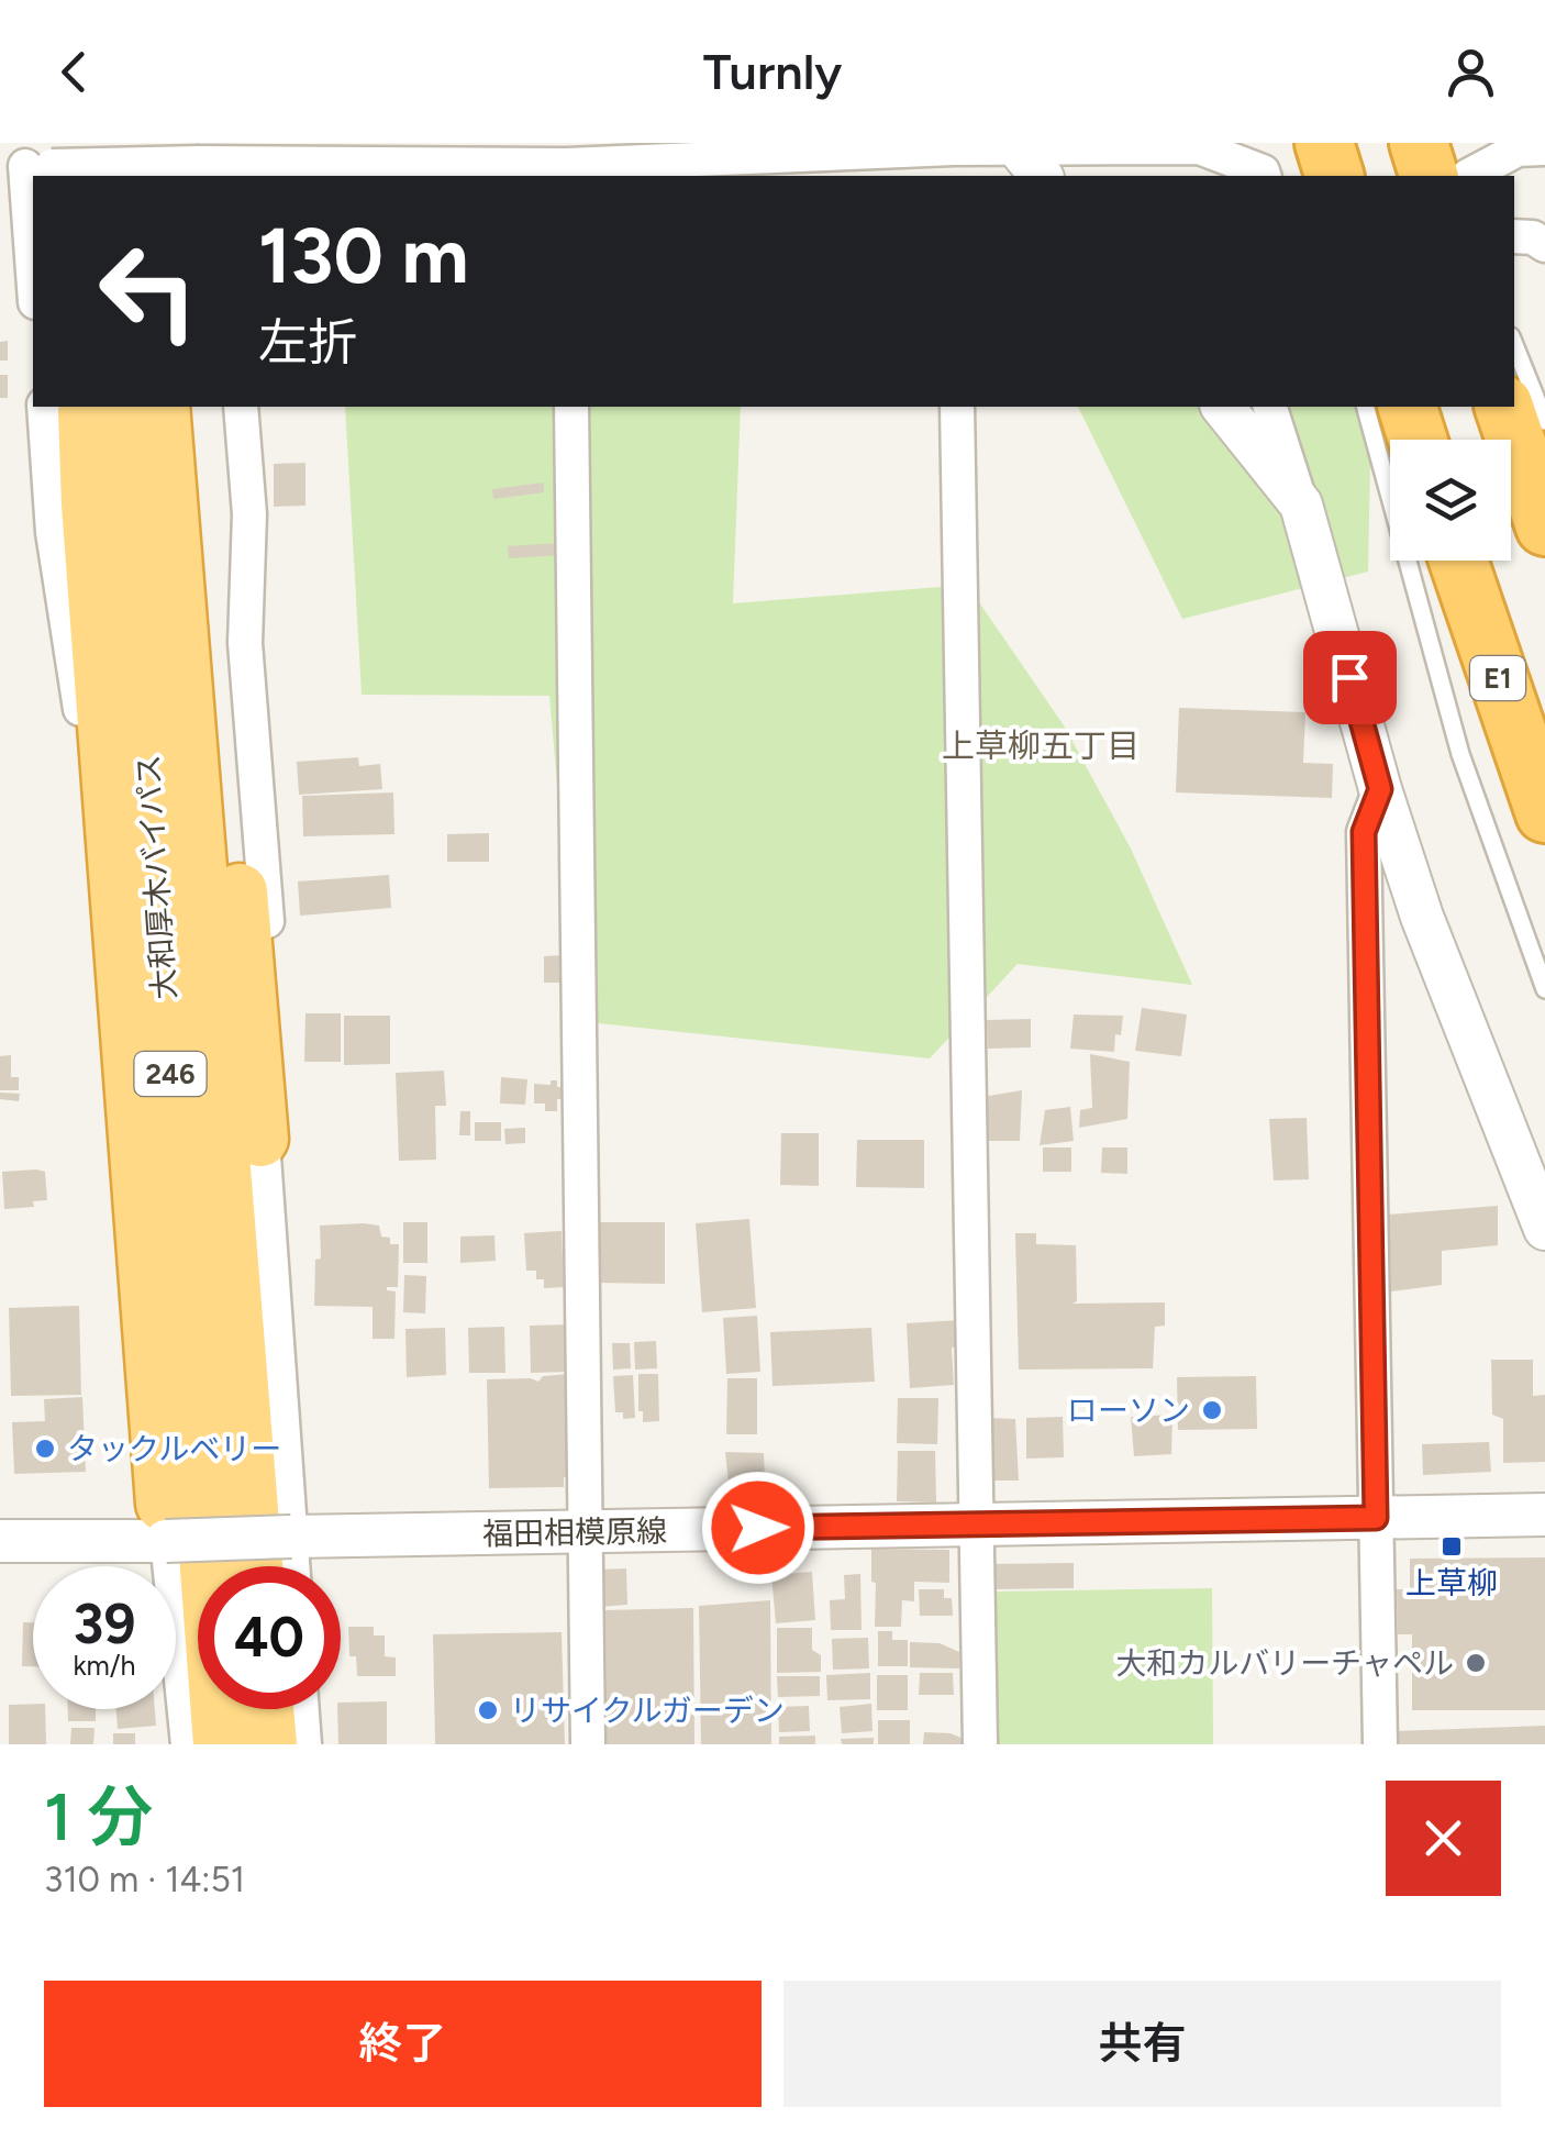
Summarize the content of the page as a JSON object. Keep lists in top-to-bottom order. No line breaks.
{"streets":{"highway":["E1","大和厚木バイパス","246"],"street":["福田相模原線"]},"crossings":[["246","福田相模原線"]],"districts":["上草柳五丁目"],"places":{"other":["ローソン","タックルベリー","大和カルバリーチャペル","リサイクルガーデン"],"transit":["上草柳"]},"page":{"header":"Turnly","turn":["130 m","左折"],"speed":"39 km/h","limit":"40","heading":["1 分","310 m · 14:51"],"buttons":["終了","共有"]}}
